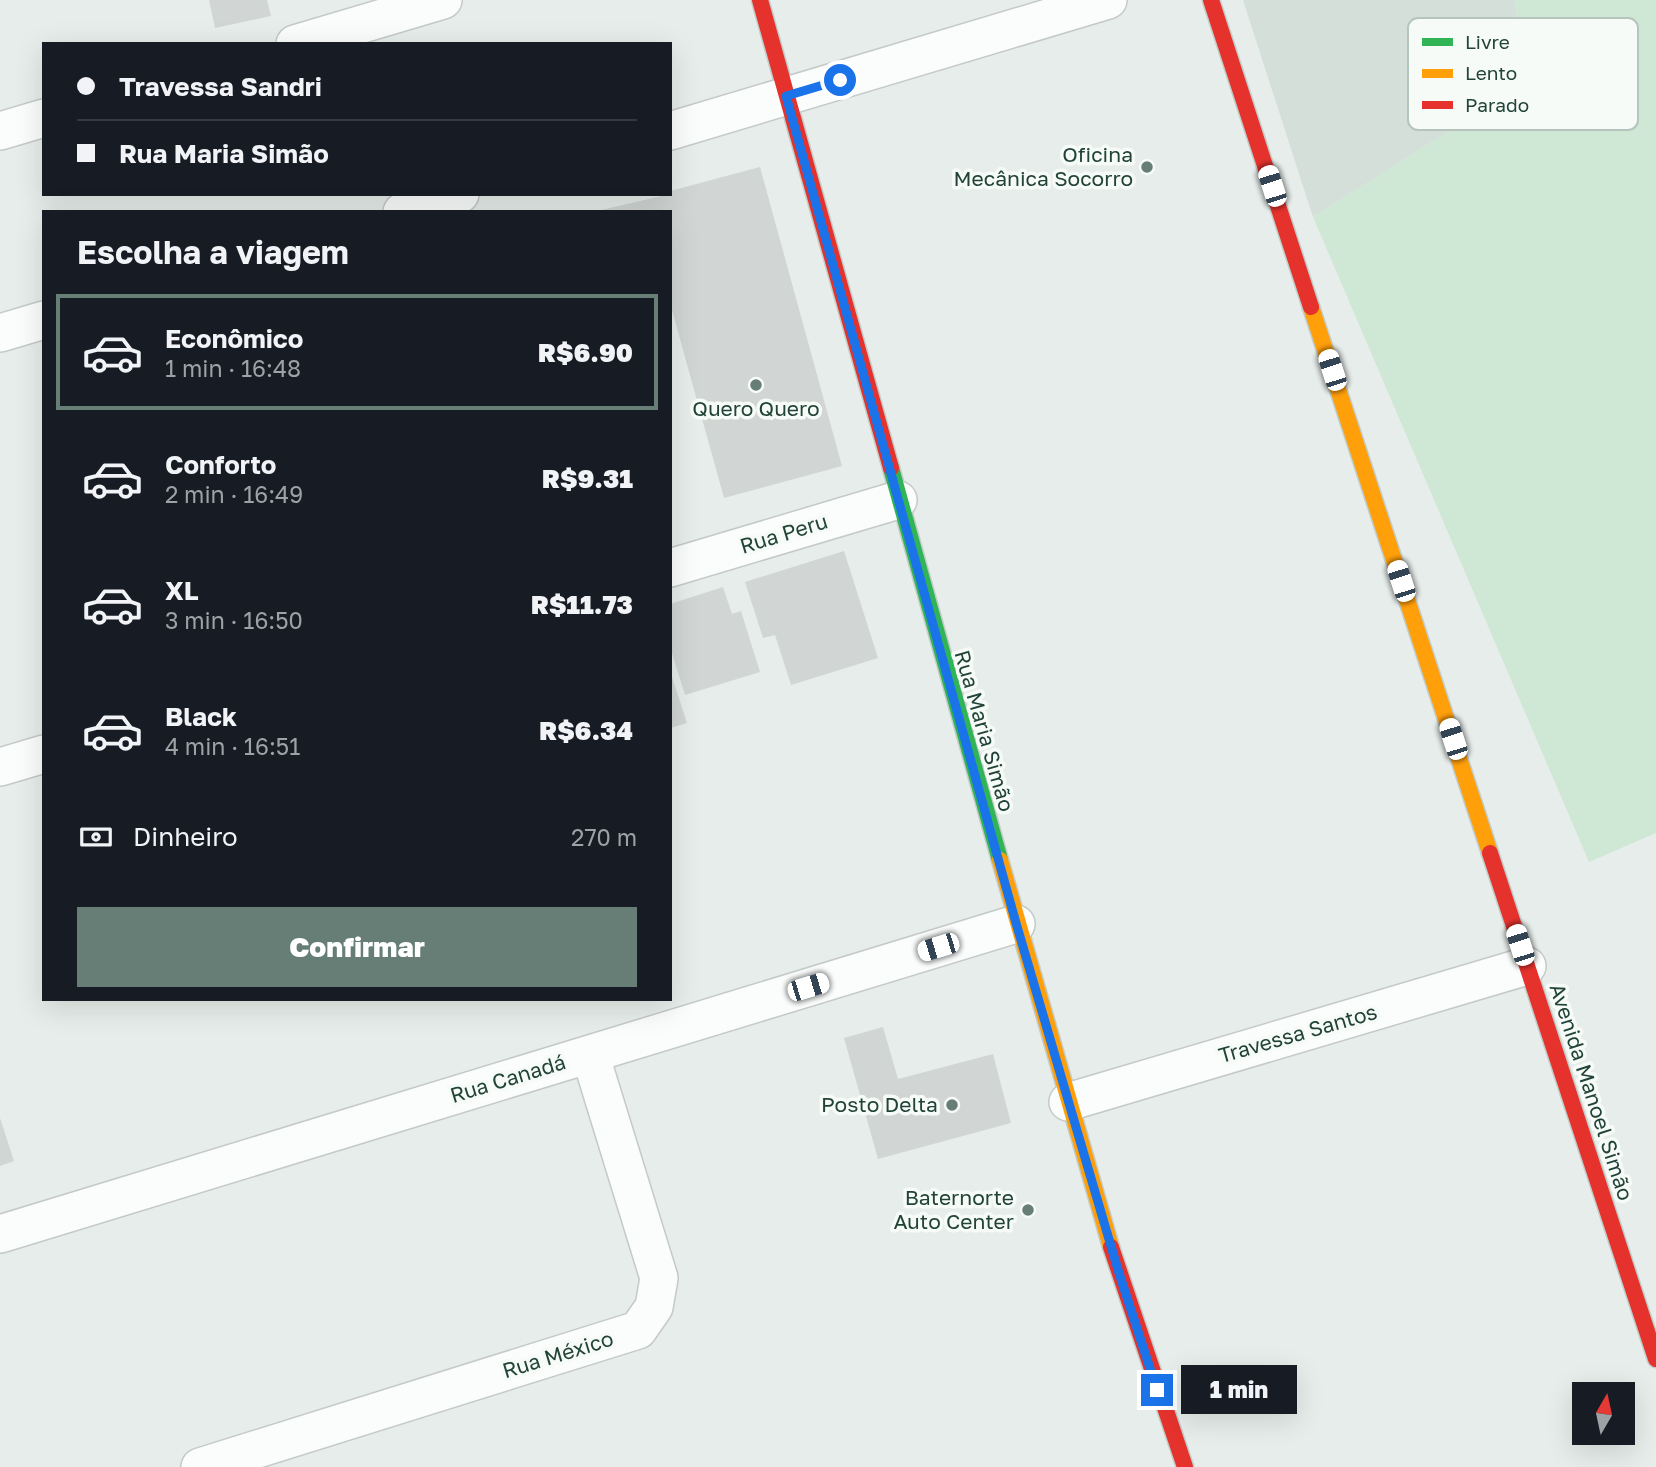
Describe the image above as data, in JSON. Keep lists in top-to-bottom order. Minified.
{"streets":{"main road":["Rua Maria Simão","Avenida Manoel Simão"],"street":["Rua Peru","Travessa Santos","Rua Canadá","Rua México"]},"crossings":[["Rua Peru","Rua Maria Simão"],["Rua Maria Simão","Travessa Santos"],["Rua Maria Simão","Rua Canadá"],["Travessa Santos","Avenida Manoel Simão"],["Rua Canadá","Rua México"]],"places":["Oficina Mecânica Socorro","Quero Quero","Posto Delta","Baternorte Auto Center"],"legend":["Livre","Lento","Parado"],"north":"top","page":{"banner":["Travessa Sandri","Rua Maria Simão"],"heading":"Escolha a viagem","list":[{"name":"Econômico","note":"1 min · 16:48","value":"R$6.90"},{"name":"Conforto","note":"2 min · 16:49","value":"R$9.31"},{"name":"XL","note":"3 min · 16:50","value":"R$11.73"},{"name":"Black","note":"4 min · 16:51","value":"R$6.34"}],"pay":["Dinheiro","270 m"],"buttons":"Confirmar","bubble":"1 min"}}
